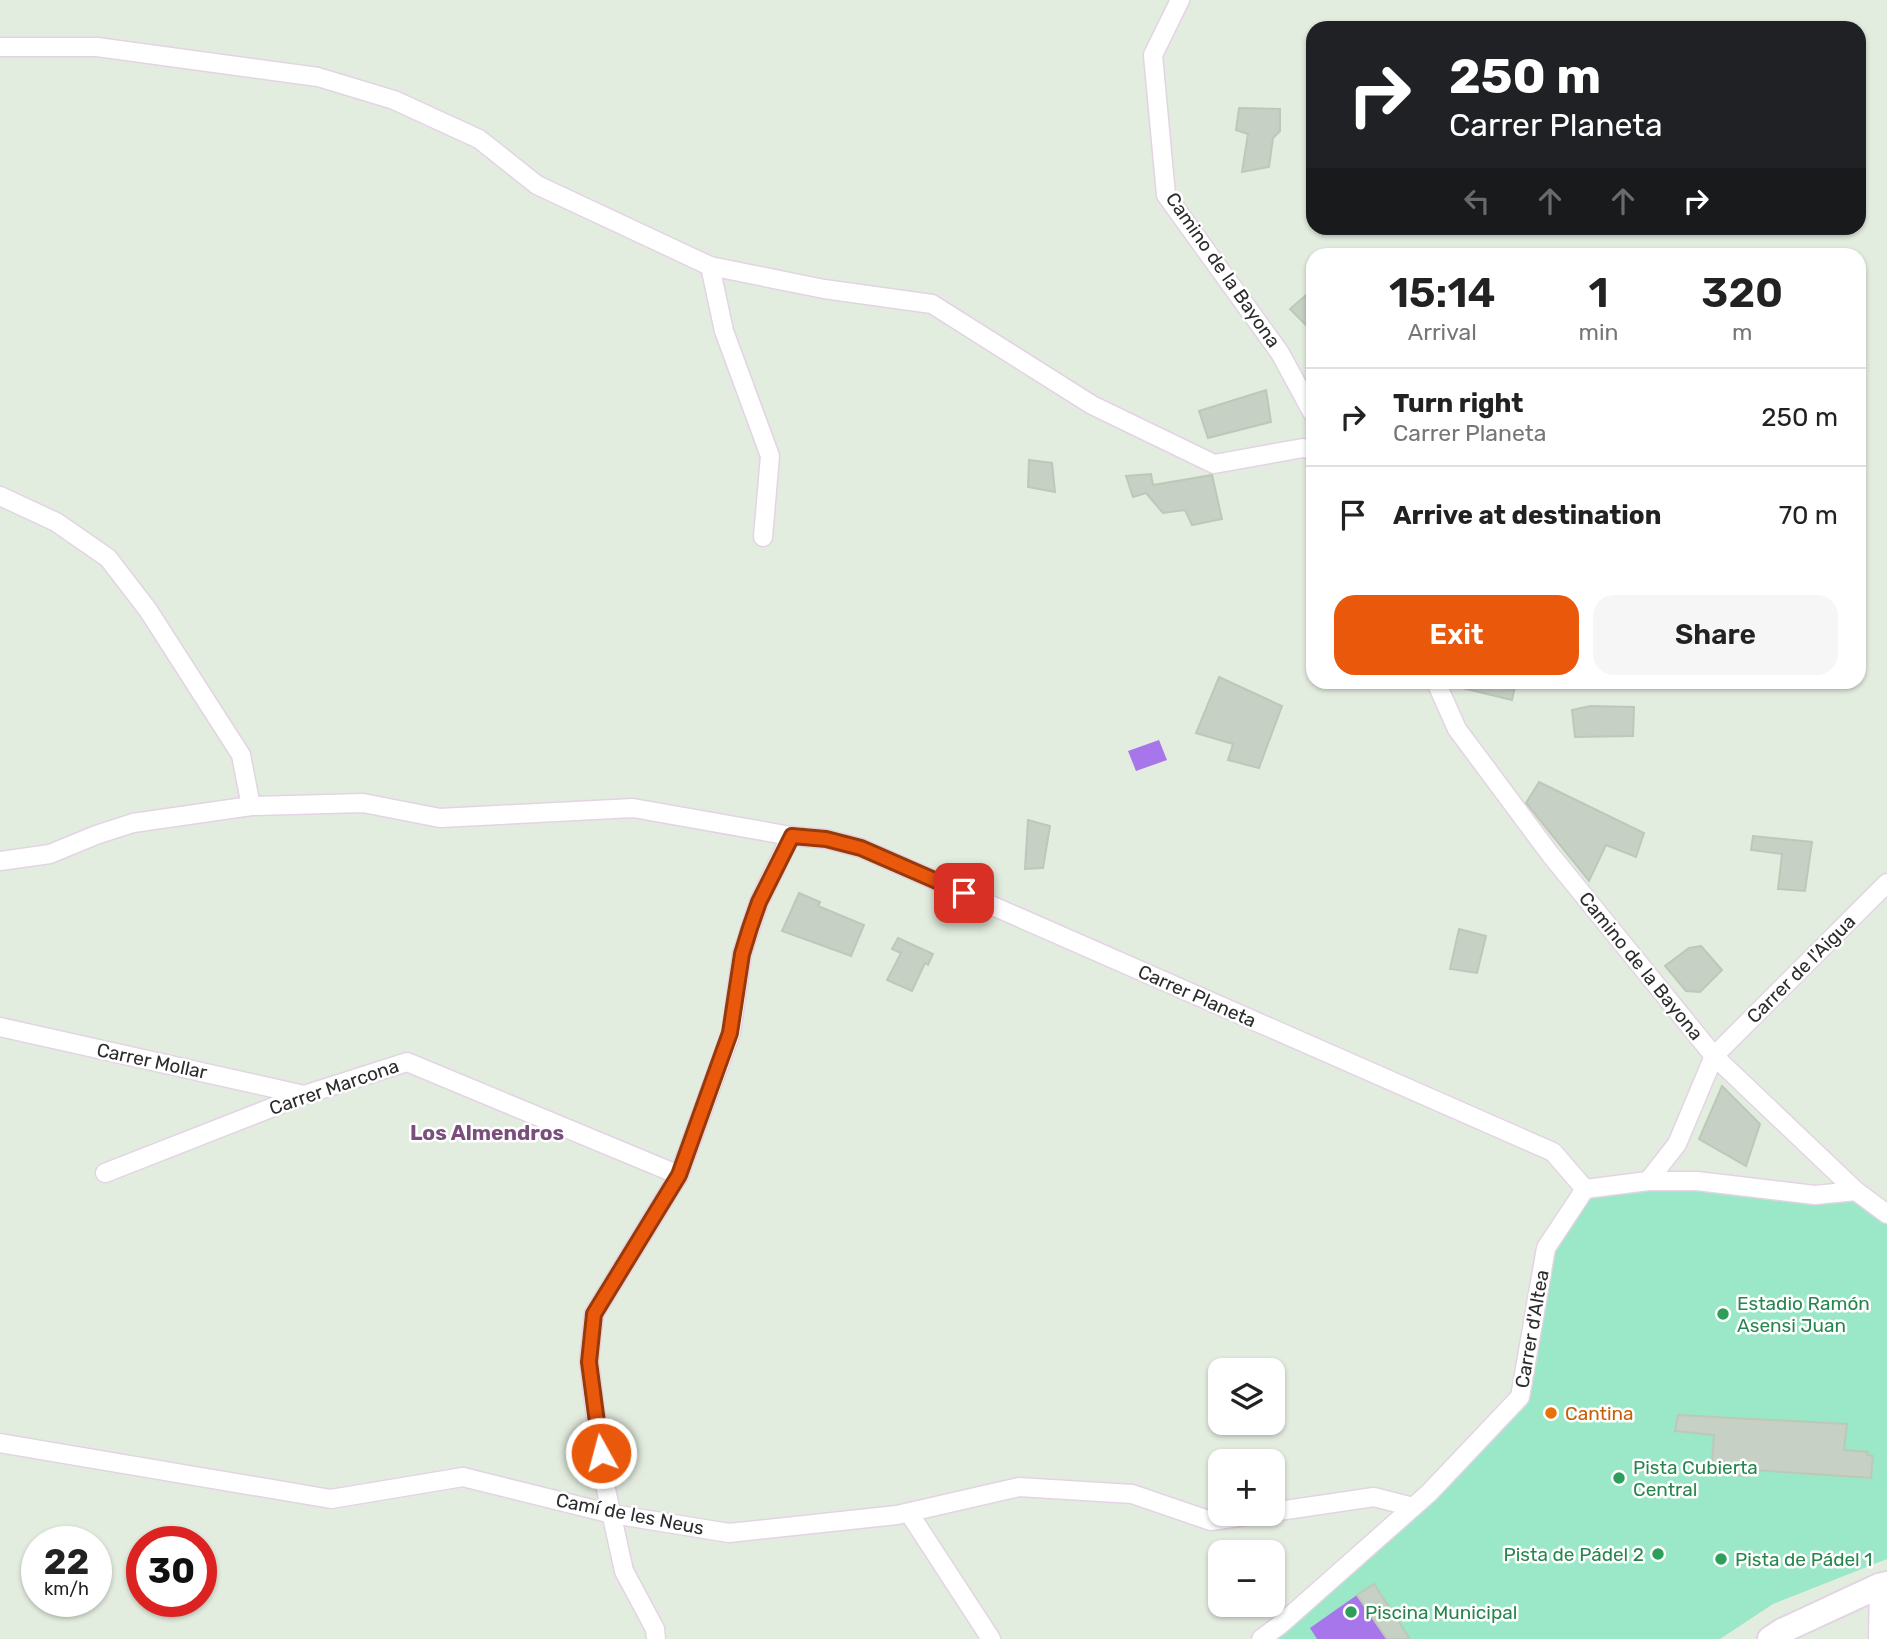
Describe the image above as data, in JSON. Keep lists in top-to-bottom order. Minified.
{"streets":{"street":["Camino de la Bayona","Carrer de l'Aigua","Carrer Planeta","Carrer Mollar","Carrer Marcona","Carrer d'Altea","Camí de les Neus"]},"crossings":[["Camino de la Bayona","Carrer de l'Aigua"],["Carrer Planeta","Carrer d'Altea"],["Carrer Mollar","Carrer Marcona"]],"districts":["Los Almendros"],"places":["Estadio Ramón Asensi Juan","Cantina","Pista Cubierta Central","Pista de Pádel 2","Pista de Pádel 1","Piscina Municipal"],"page":{"turn":["250 m","Carrer Planeta"],"eta":["15:14","Arrival","1","min","320","m"],"list":[{"name":"Turn right","note":"Carrer Planeta","value":"250 m"},{"name":"Arrive at destination","value":"70 m"}],"buttons":["Exit","Share"],"map_buttons":["+","−"],"speed":"22 km/h","limit":"30"}}
